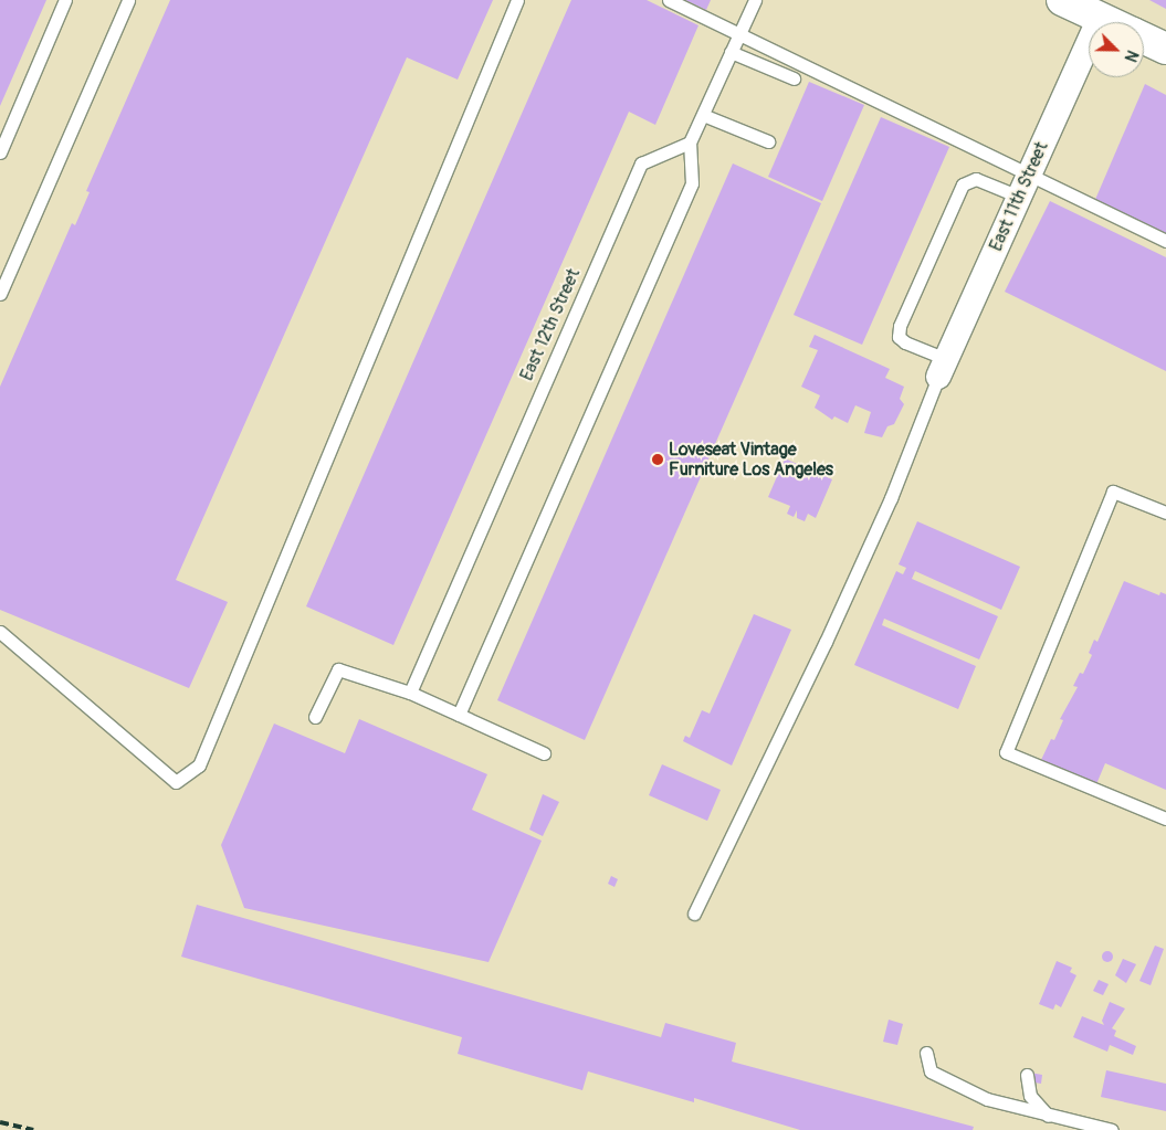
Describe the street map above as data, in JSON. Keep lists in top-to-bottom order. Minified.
{"streets":{"street":["East 11th Street"],"lane":["East 12th Street"]},"places":["Loveseat Vintage Furniture Los Angeles"],"north":"bottom right"}
